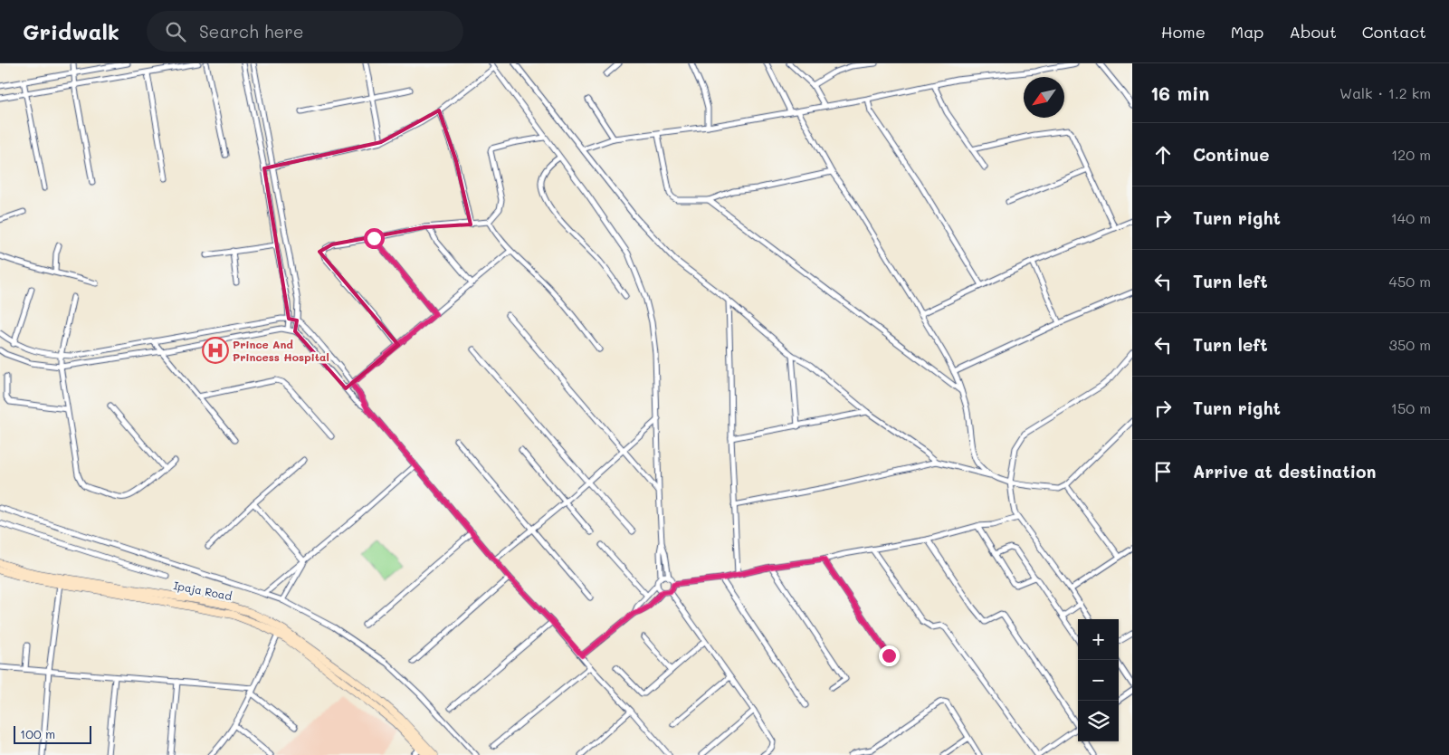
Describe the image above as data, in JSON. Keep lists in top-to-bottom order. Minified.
{"streets":{"main road":["Ipaja Road"]},"places":{"hospital":["Prince And Princess Hospital"]},"scale_bar":"100 m","north":"bottom left","page":{"header":"Gridwalk","search":"Search here","nav":["Home","Map","About","Contact"],"heading":["16 min","Walk · 1.2 km"],"list":[["Continue","120 m"],["Turn right","140 m"],["Turn left","450 m"],["Turn left","350 m"],["Turn right","150 m"],"Arrive at destination"],"map_buttons":["+","−"],"scale":"100 m"}}
